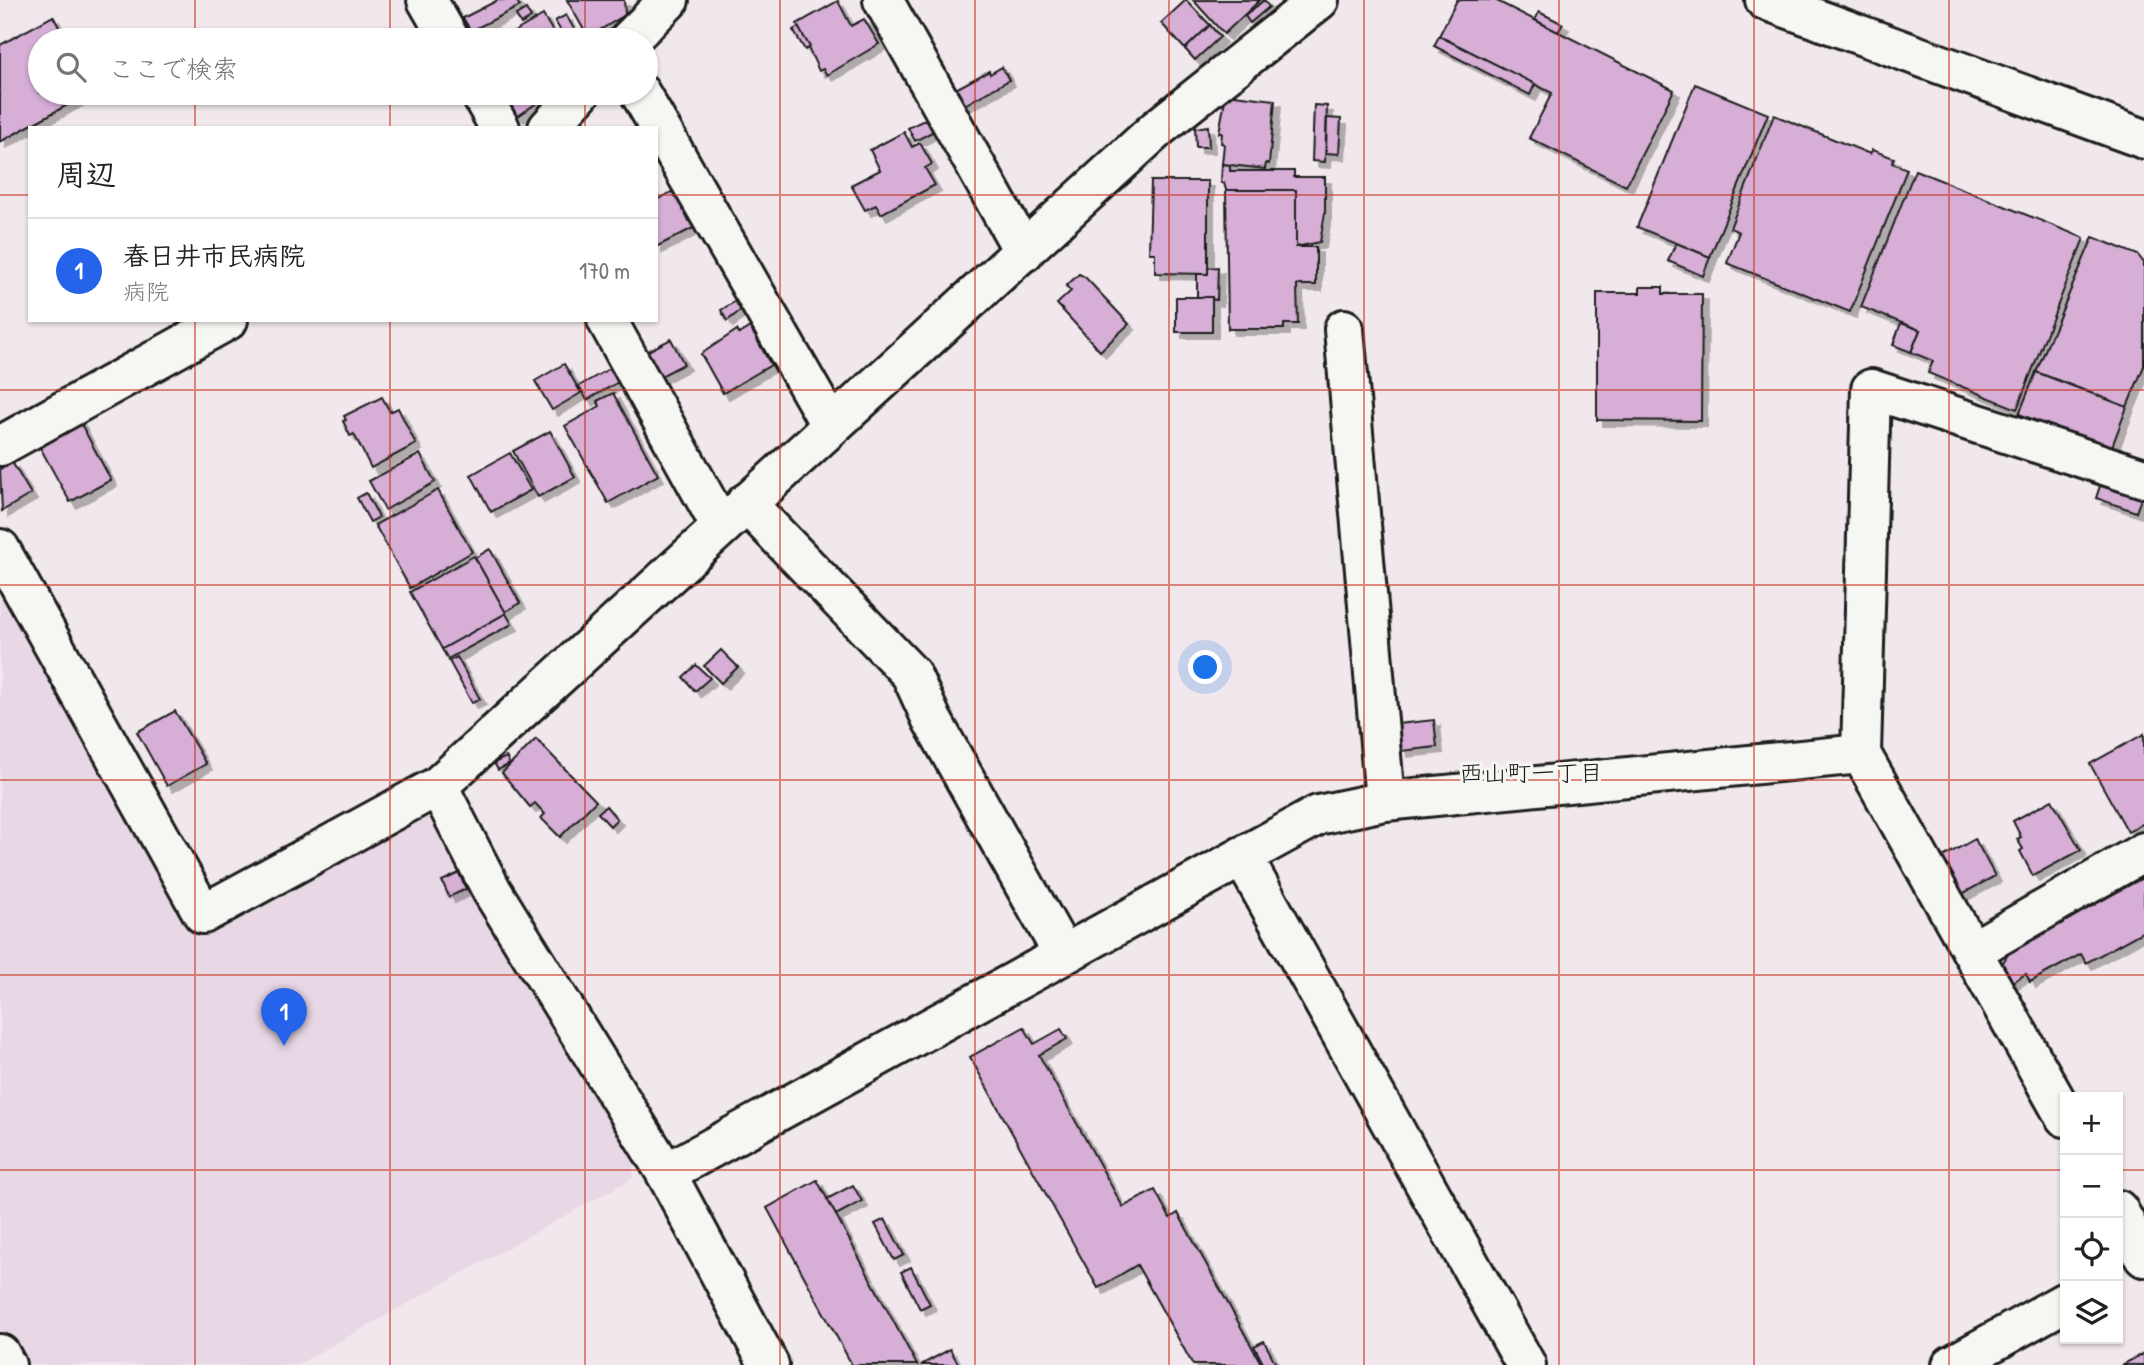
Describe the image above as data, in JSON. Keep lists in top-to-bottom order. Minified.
{"districts":["西山町一丁目"],"page":{"search":"ここで検索","heading":"周辺","list":[{"mark":"1","name":"春日井市民病院","note":"病院","value":"170 m"}],"pins":"1","map_buttons":["+","−"]}}
